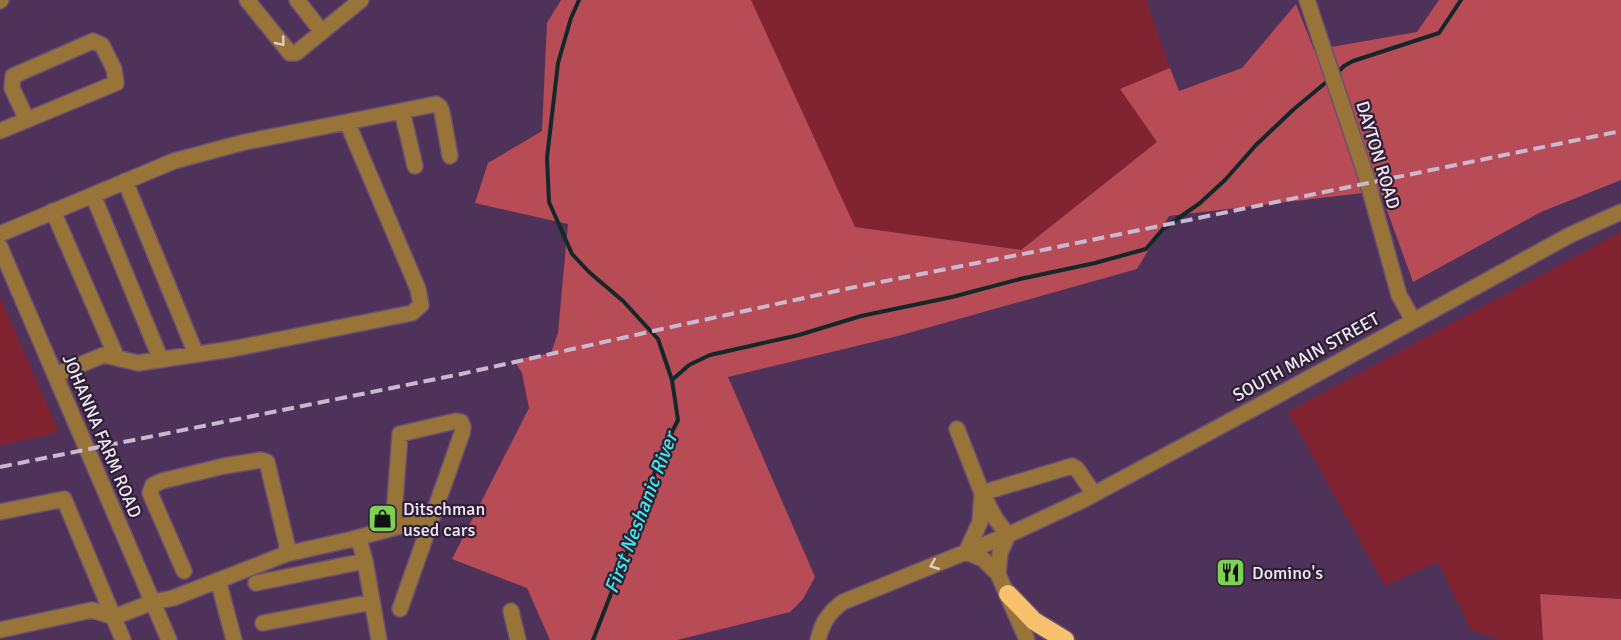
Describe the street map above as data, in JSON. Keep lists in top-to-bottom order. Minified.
{"streets":{"street":["DAYTON ROAD","SOUTH MAIN STREET","JOHANNA FARM ROAD"]},"crossings":[["DAYTON ROAD","SOUTH MAIN STREET"]],"water":["First Neshanic River"],"places":{"shop":["Ditschman used cars"],"restaurant":["Domino's"]}}
